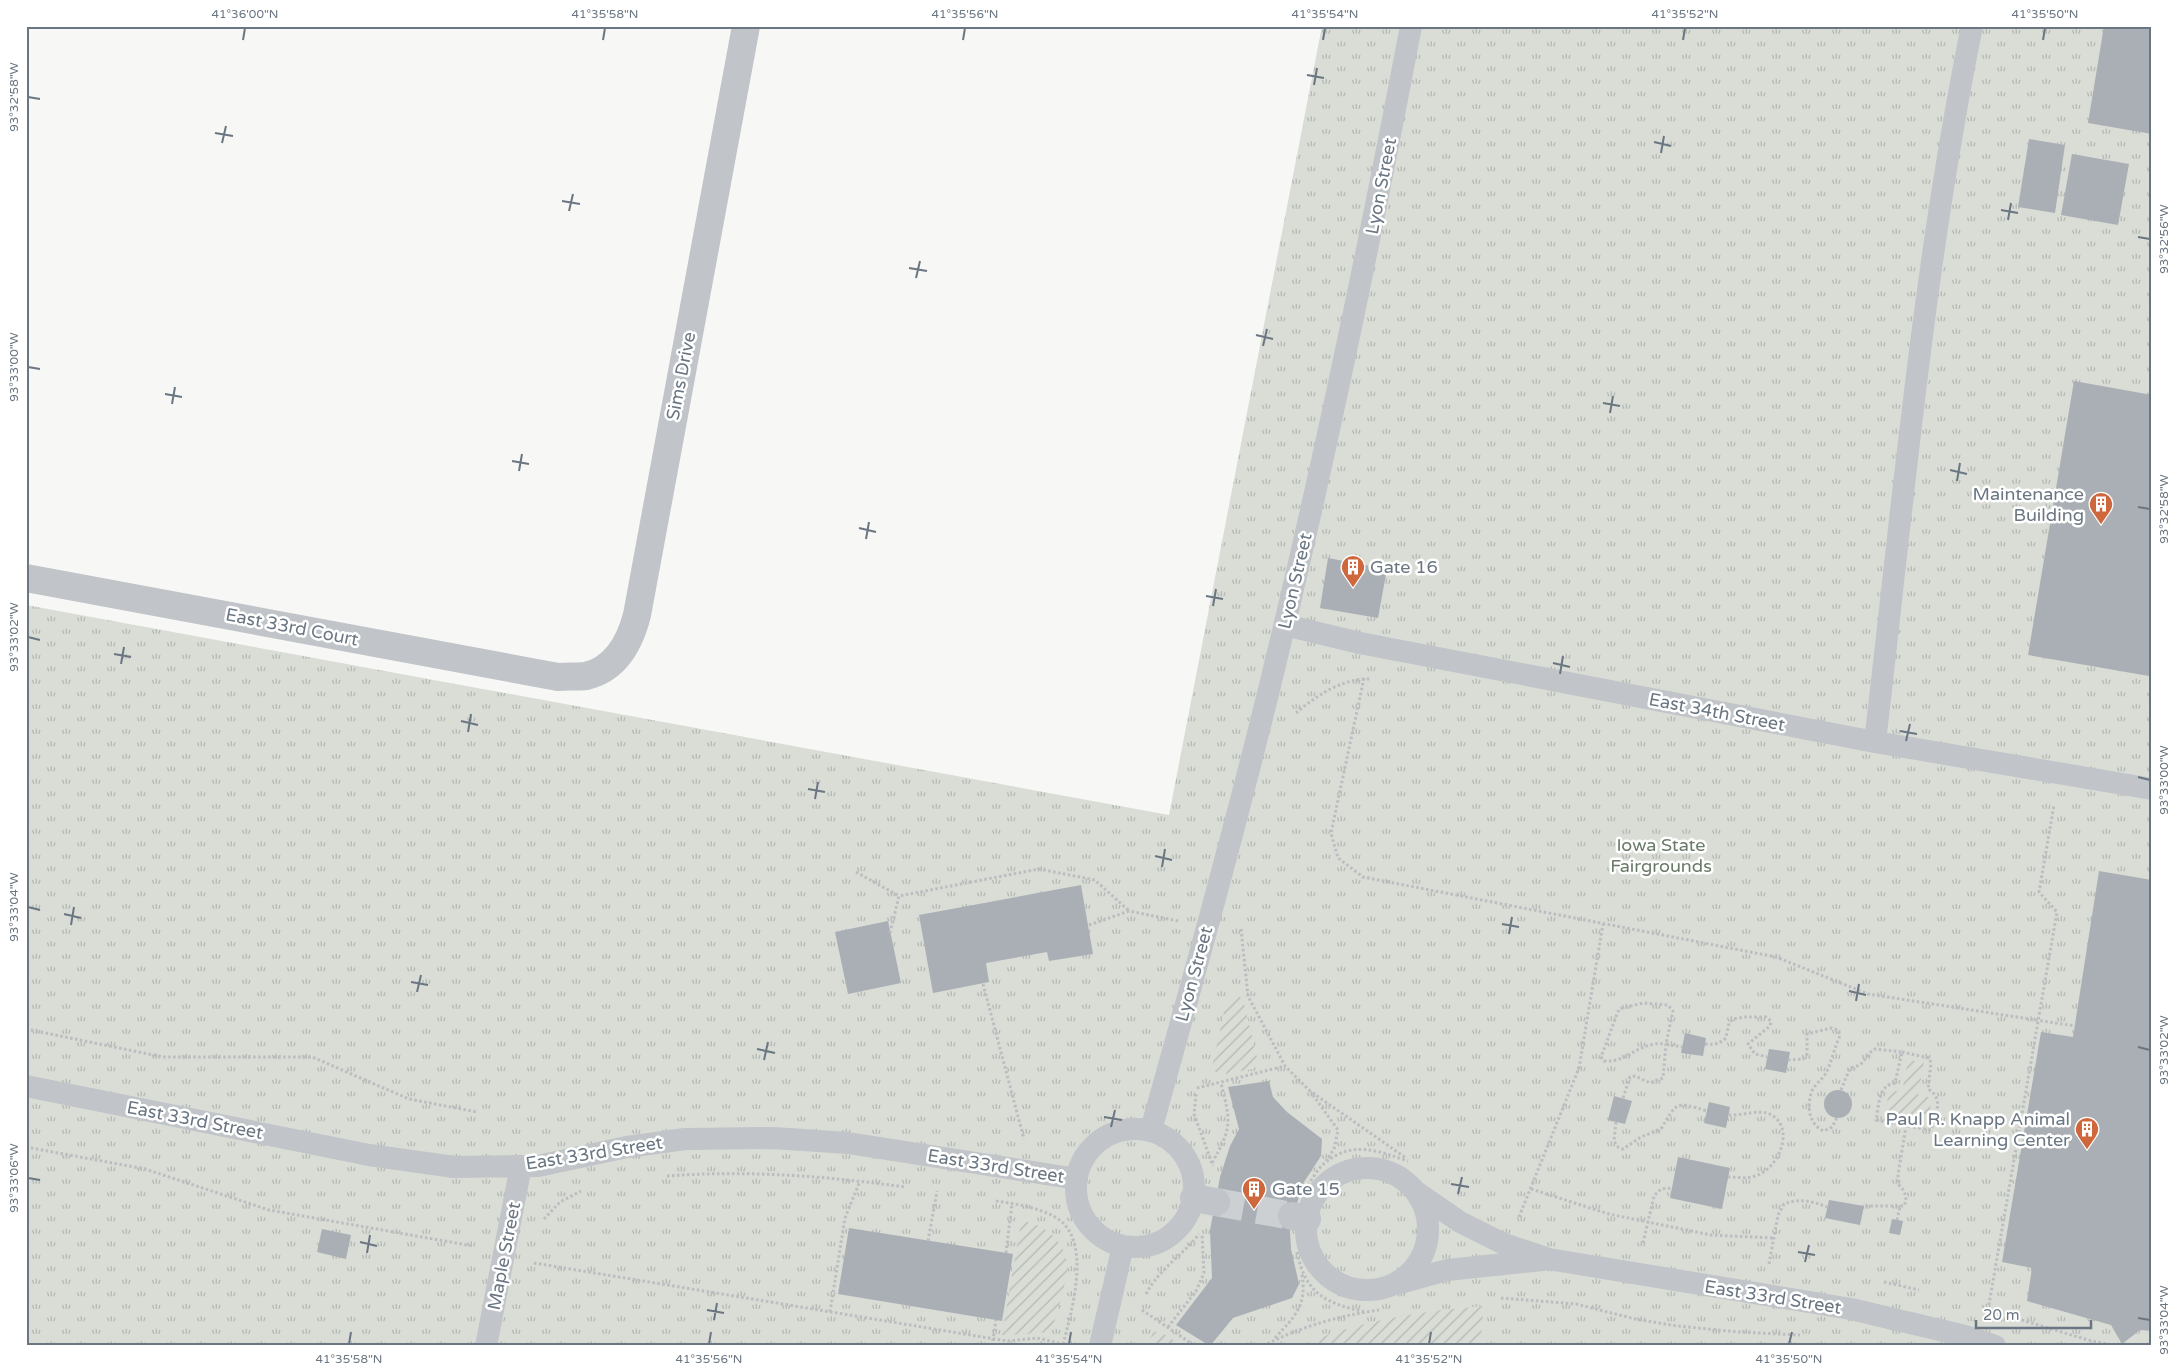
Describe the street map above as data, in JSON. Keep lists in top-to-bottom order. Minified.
{"streets":{"street":["Sims Drive","East 33rd Court"],"lane":["Lyon Street","East 34th Street","East 33rd Street","Maple Street"]},"crossings":[["Lyon Street","East 34th Street"],["Lyon Street","East 33rd Street"],["Sims Drive","East 33rd Court"],["East 33rd Street","Maple Street"]],"parks":["Iowa State Fairgrounds"],"places":{"building":["Maintenance Building","Gate 16","Paul R. Knapp Animal Learning Center","Gate 15"]},"scale_bar":"20 m","coordinates":["41°36'00\"N","41°35'58\"N","41°35'56\"N","41°35'54\"N","41°35'52\"N","41°35'50\"N","93°32'58\"W","93°32'56\"W","93°33'00\"W","93°33'02\"W","93°33'04\"W","93°33'06\"W"]}
